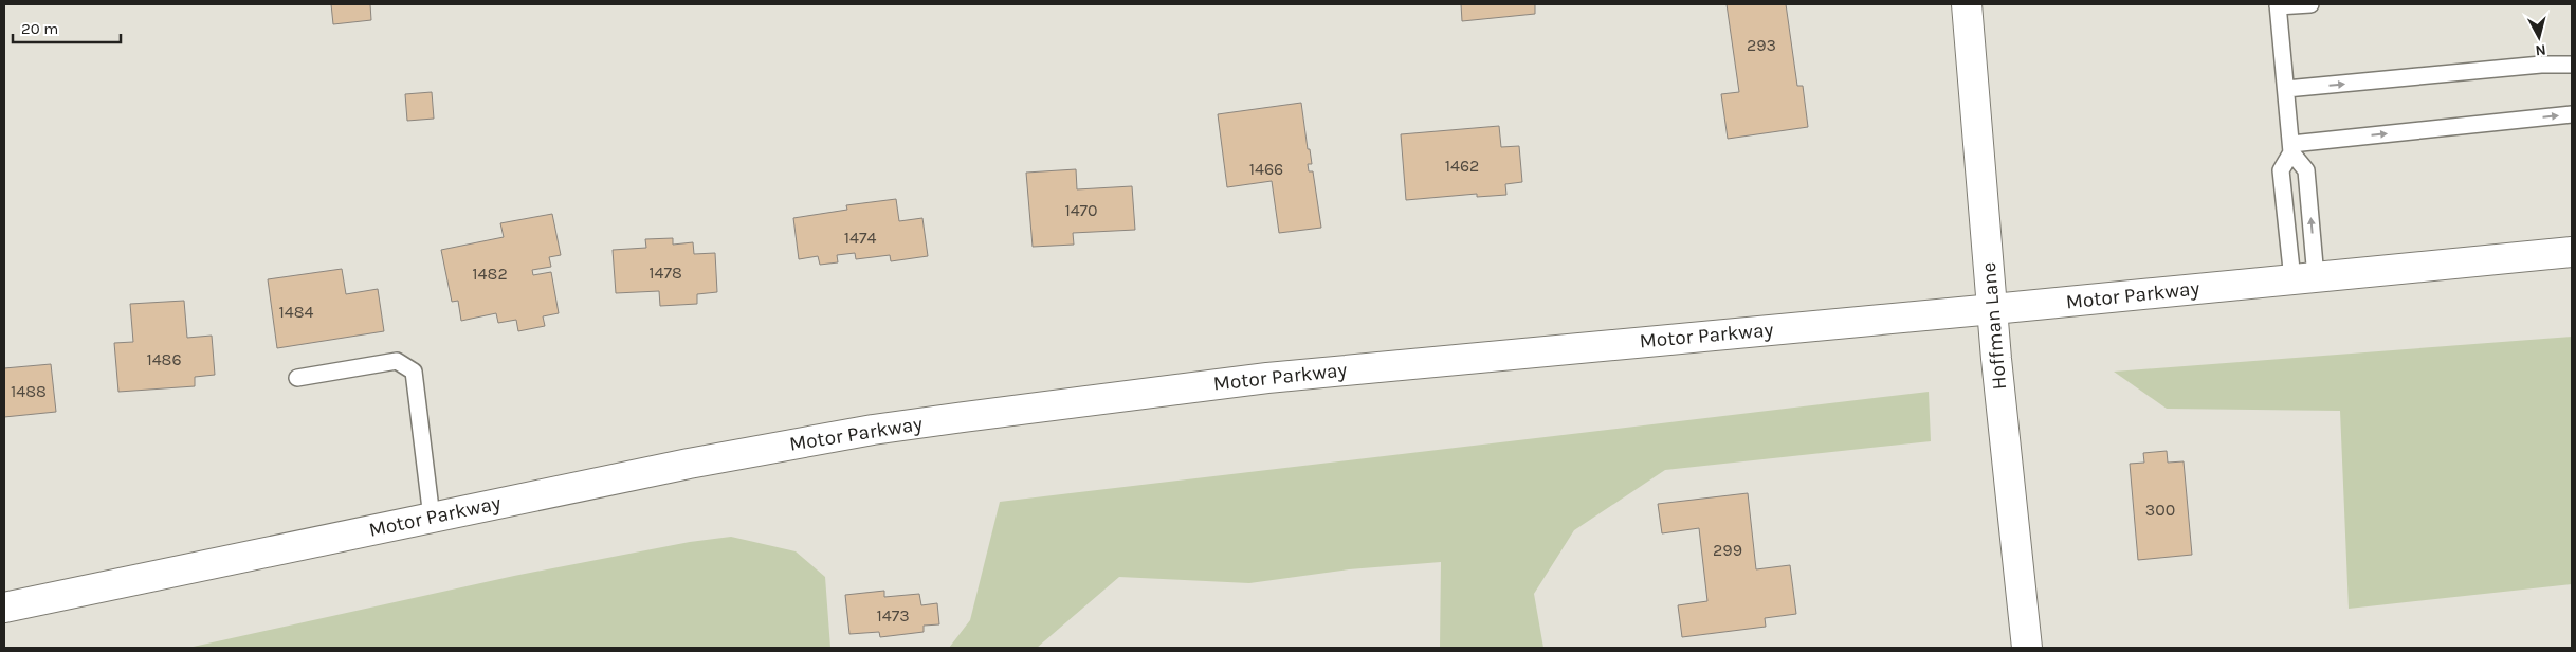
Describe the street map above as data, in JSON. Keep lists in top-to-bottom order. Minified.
{"streets":{"main road":["Motor Parkway","Hoffman Lane"]},"crossings":[["Motor Parkway","Hoffman Lane"]],"house_numbers":["293","1462","1466","1470","1474","1478","1482","1484","1486","1488","300","299","1473"],"scale_bar":"20 m","north":"bottom"}
